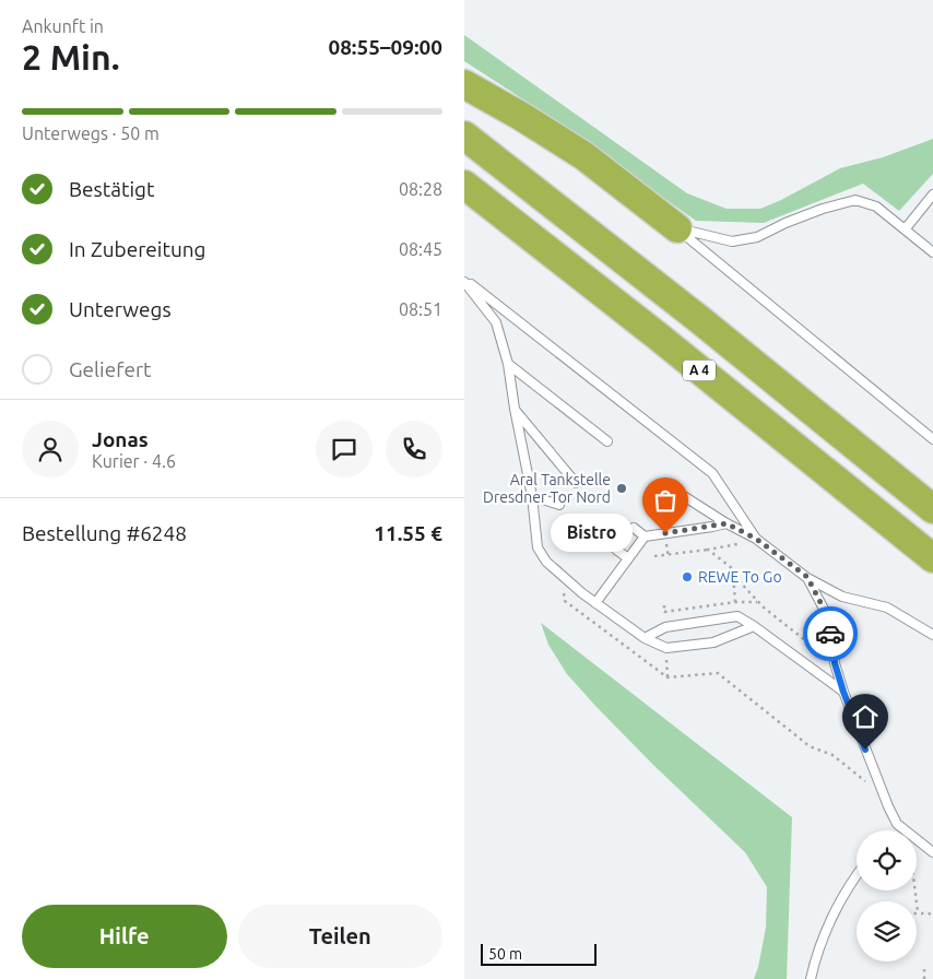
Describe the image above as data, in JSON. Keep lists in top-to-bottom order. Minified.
{"streets":{"highway":["A 4"]},"places":["Aral Tankstelle Dresdner Tor Nord","Bistro","REWE To Go"],"scale_bar":"50 m","page":{"heading":["2 Min.","Ankunft in","08:55–09:00"],"panel":["Jonas","Kurier · 4.6","Bestellung #6248","11.55 €"],"bar":"Unterwegs · 50 m","list":[["Bestätigt","08:28"],["In Zubereitung","08:45"],["Unterwegs","08:51"],"Geliefert"],"bubble":"Bistro","buttons":["Hilfe","Teilen"],"scale":"50 m"}}
